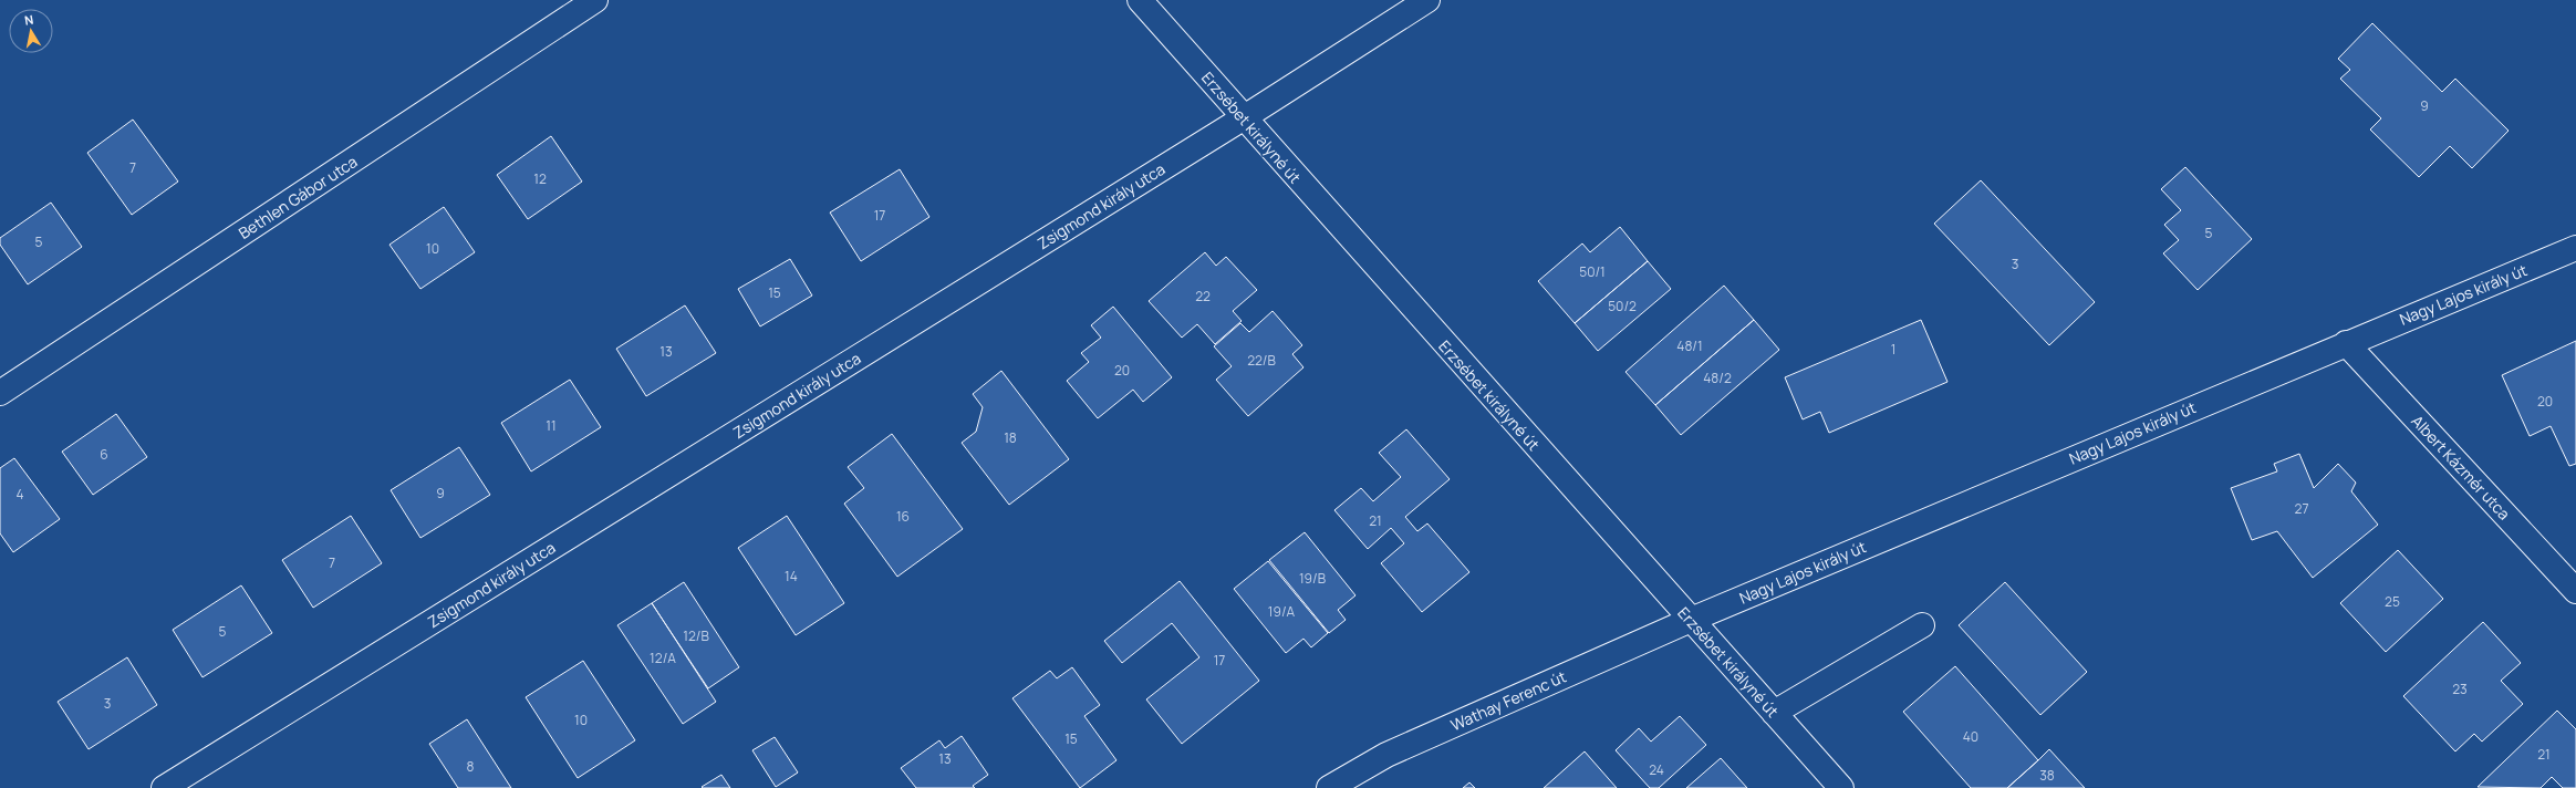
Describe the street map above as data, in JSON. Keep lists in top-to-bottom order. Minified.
{"streets":{"street":["Erzsébet királyné út","Bethlen Gábor utca","Zsigmond király utca","Nagy Lajos király út","Albert Kázmér utca","Wathay Ferenc út"]},"crossings":[["Erzsébet királyné út","Zsigmond király utca"],["Erzsébet királyné út","Nagy Lajos király út"],["Erzsébet királyné út","Wathay Ferenc út"],["Nagy Lajos király út","Albert Kázmér utca"],["Nagy Lajos király út","Wathay Ferenc út"]],"house_numbers":["9","7","12","17","5","5","10","3","50/1","15","22","50/2","48/1","1","13","22/B","20","48/2","20","11","18","6","9","4","27","16","21","7","14","19/B","25","19/A","5","12/B","12/A","17","23","3","10","40","15","21","13","8","24","38"],"north":"top"}
